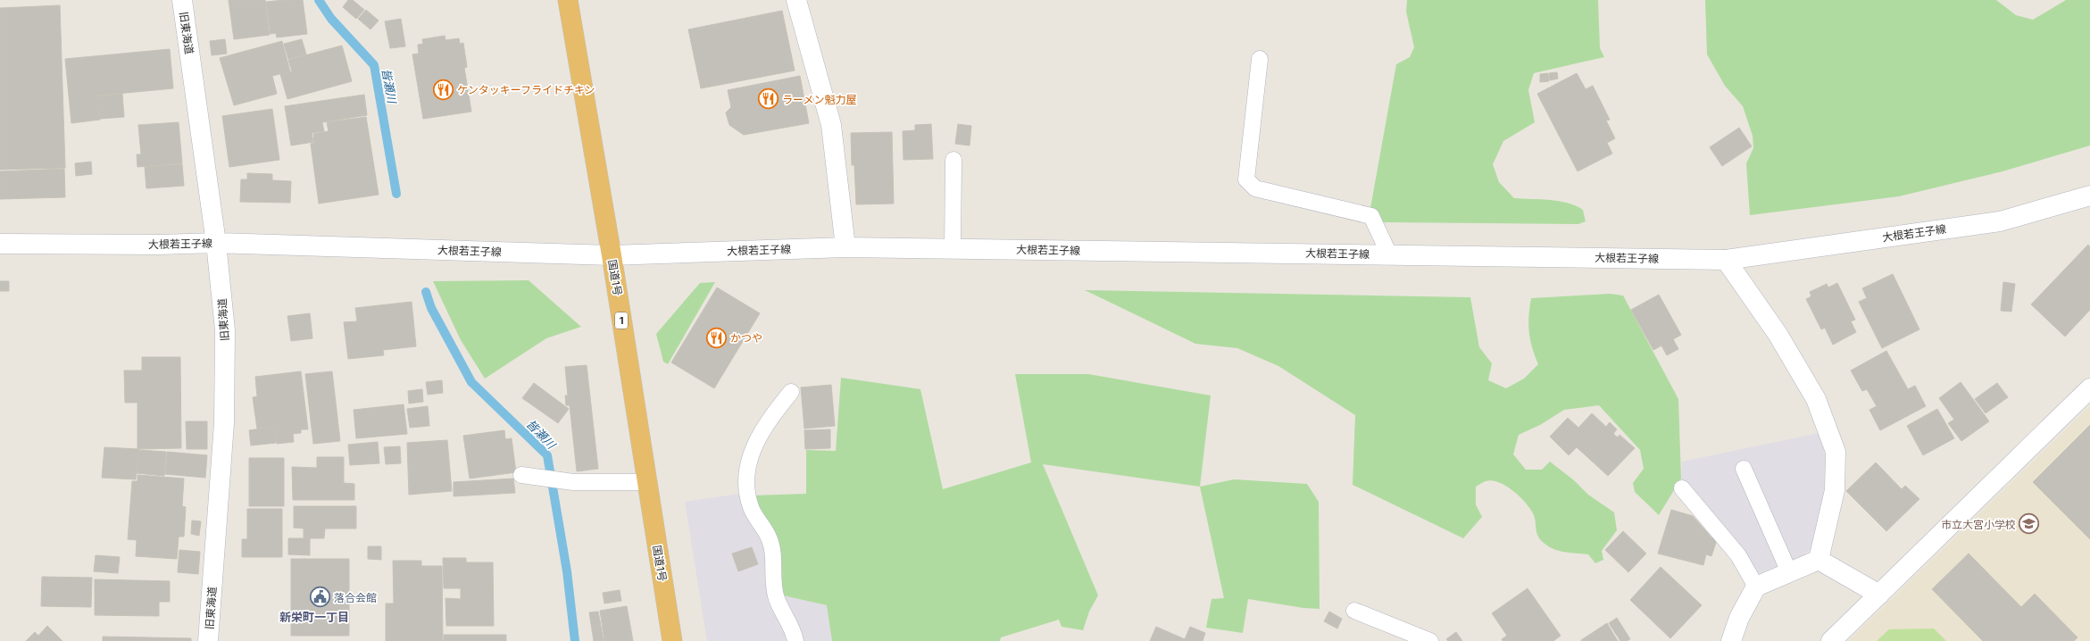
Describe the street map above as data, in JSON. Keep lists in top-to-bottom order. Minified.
{"streets":{"highway":["国道1号","1"],"street":["旧東海道","大根若王子線"]},"crossings":[["旧東海道","大根若王子線"],["大根若王子線","国道1号"]],"districts":["新栄町一丁目"],"water":["皆瀬川"],"places":{"restaurant":["ケンタッキーフライドチキン","ラーメン魁力屋","かつや"],"school or university":["市立大宮小学校"],"public building":["落合会館"]}}
